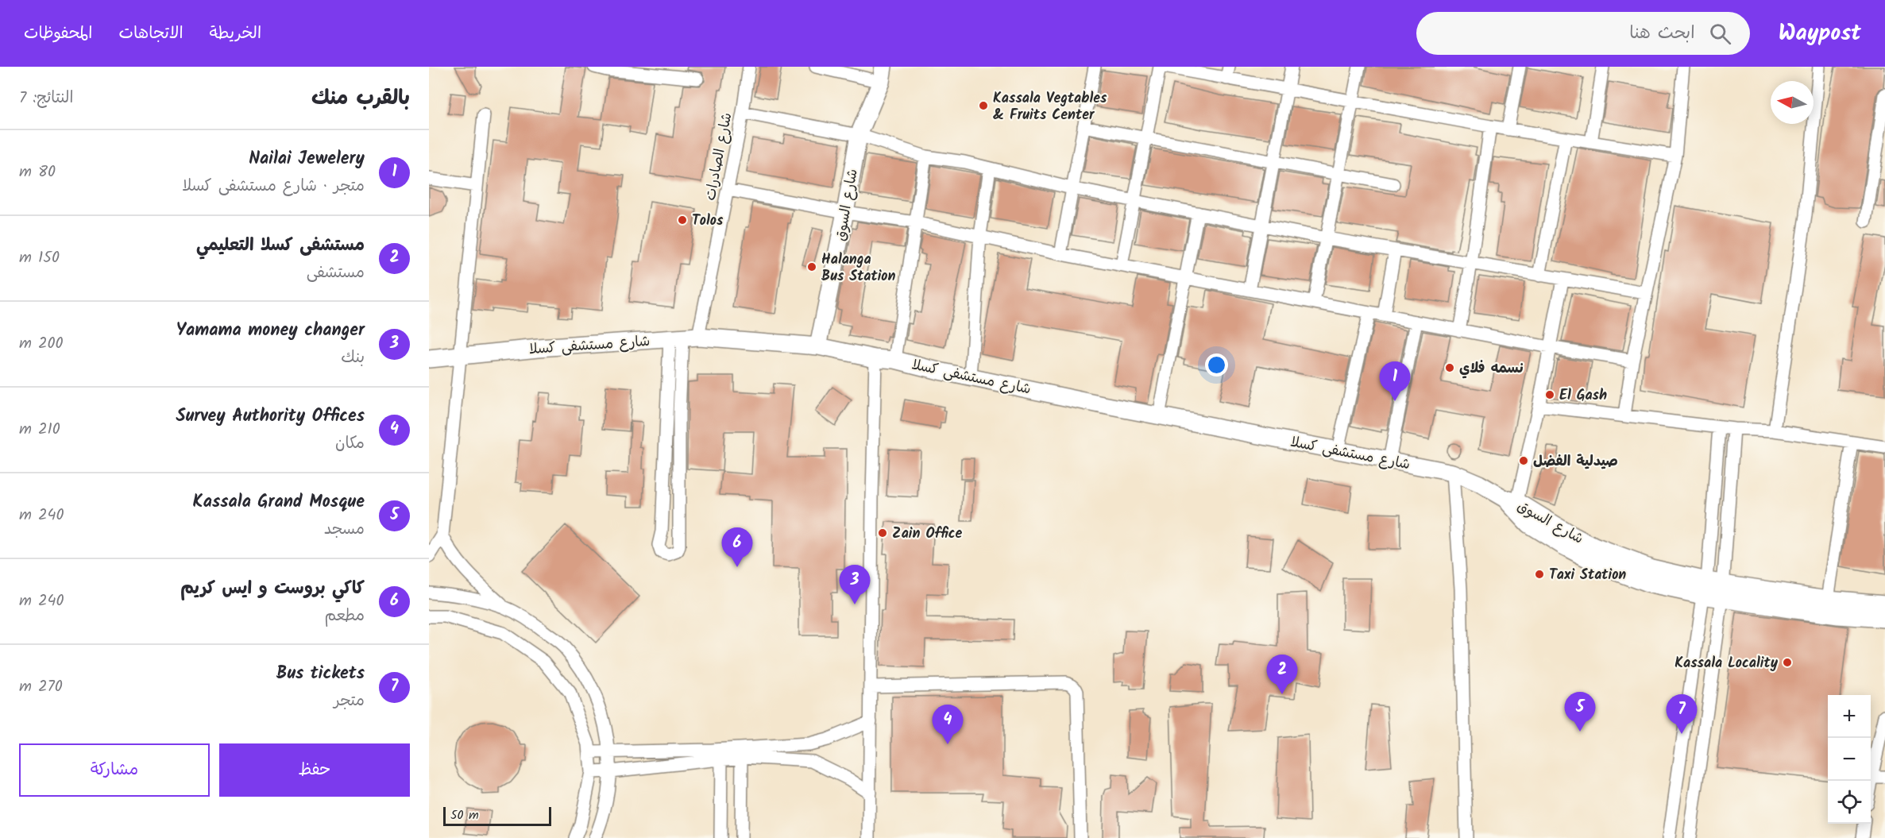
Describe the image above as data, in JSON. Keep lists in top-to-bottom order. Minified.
{"streets":{"main road":["شارع السوق","شارع مستشفى كسلا"],"street":["شارع الصادرات"]},"crossings":[["شارع الصادرات","شارع مستشفى كسلا"],["شارع السوق","شارع مستشفى كسلا"]],"places":["Kassala Vegtables & Fruits Center","Tolos","Halanga Bus Station","نسمه فلاي","El Gash","صيدلية الفضل","Zain Office","Taxi Station","Kassala Locality"],"scale_bar":"50 m","north":"left","page":{"header":"Waypost","search":"ابحث هنا","nav":["الخريطة","الاتجاهات","المحفوظات"],"heading":["بالقرب منك","النتائج: 7"],"list":[{"mark":"1","name":"Nailai Jewelery","note":"متجر · شارع مستشفى كسلا","value":"80 m"},{"mark":"2","name":"مستشفى كسلا التعليمي","note":"مستشفى","value":"150 m"},{"mark":"3","name":"Yamama money changer","note":"بنك","value":"200 m"},{"mark":"4","name":"Survey Authority Offices","note":"مكان","value":"210 m"},{"mark":"5","name":"Kassala Grand Mosque","note":"مسجد","value":"240 m"},{"mark":"6","name":"كاكي بروست و ايس كريم","note":"مطعم","value":"240 m"},{"mark":"7","name":"Bus tickets","note":"متجر","value":"270 m"}],"pins":["1","6","3","2","5","7","4"],"map_buttons":["+","−"],"buttons":["حفظ","مشاركة"],"scale":"50 m"}}
